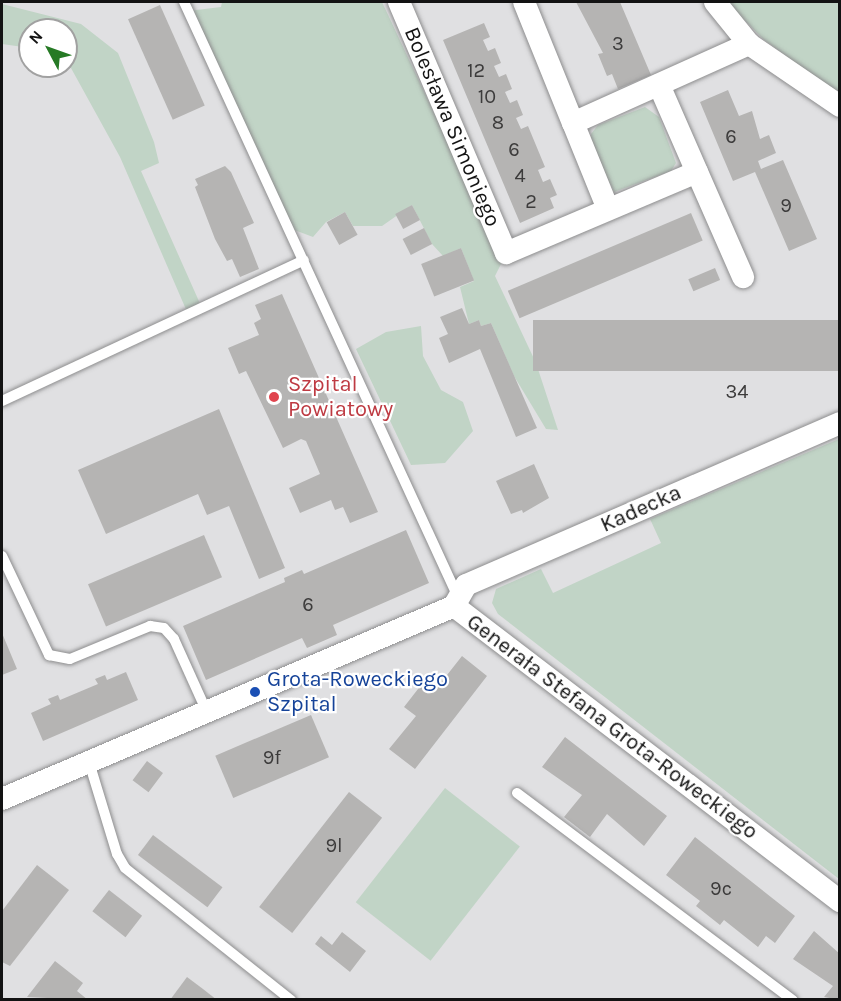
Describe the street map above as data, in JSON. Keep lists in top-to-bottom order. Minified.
{"streets":{"street":["Bolesława Simoniego","Kadecka","Generała Stefana Grota-Roweckiego"]},"crossings":[["Kadecka","Generała Stefana Grota-Roweckiego"]],"places":["Szpital Powiatowy","Grota-Roweckiego Szpital"],"house_numbers":["3","12","10","8","6","6","4","2","9","34","6","9f","9l","9c"],"north":"top left"}
